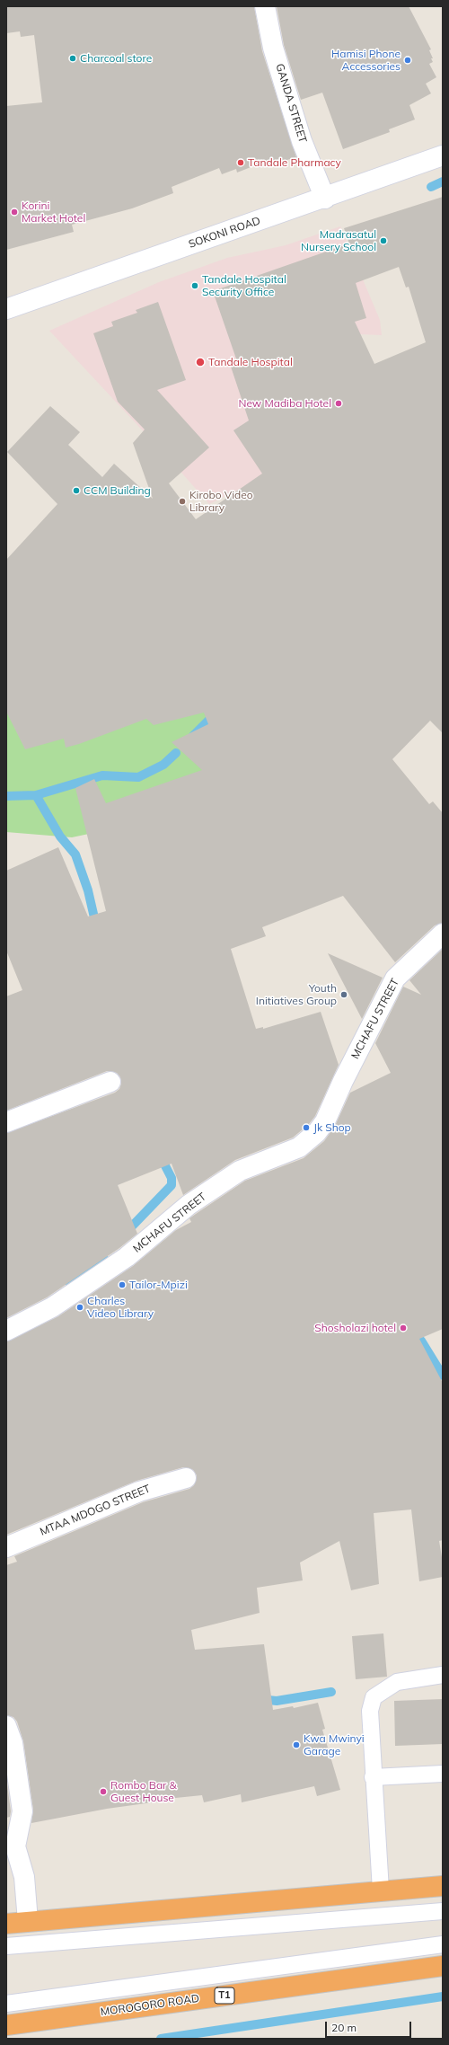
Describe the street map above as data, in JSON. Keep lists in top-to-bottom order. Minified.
{"streets":{"highway":["T1","MOROGORO ROAD"],"street":["GANDA STREET","SOKONI ROAD","MCHAFU STREET","MTAA MDOGO STREET"]},"crossings":[["GANDA STREET","SOKONI ROAD"]],"places":["Charcoal store","Hamisi Phone Accessories","Tandale Pharmacy","Korini Market Hotel","Madrasatul Nursery School","Tandale Hospital Security Office","Tandale Hospital","New Madiba Hotel","CCM Building","Kirobo Video Library","Youth Initiatives Group","Jk Shop","Tailor-Mpizi","Charles Video Library","Shosholazi hotel","Kwa Mwinyi Garage","Rombo Bar & Guest House"],"scale_bar":"20 m"}
